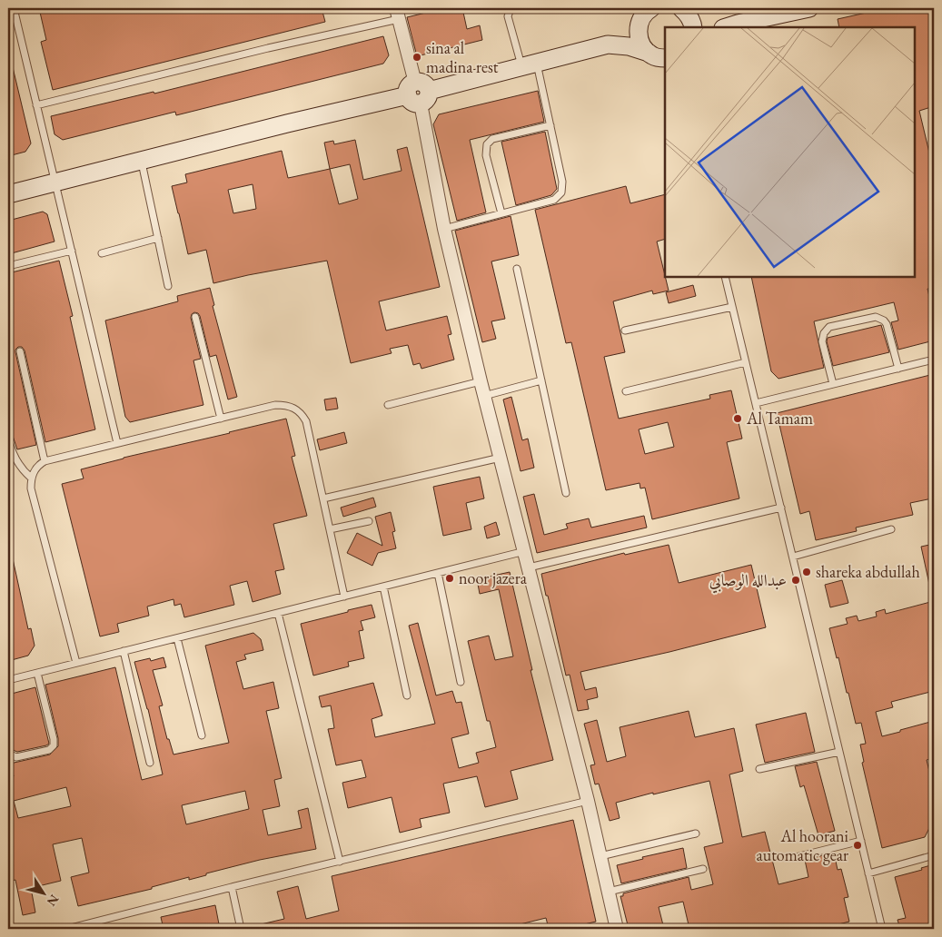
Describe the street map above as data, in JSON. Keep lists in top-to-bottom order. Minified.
{"places":["sina al madina rest","Al Tamam","shareka abdullah","noor jazera","عبدالله الوصابي","Al hoorani automatic gear"],"north":"bottom right"}
